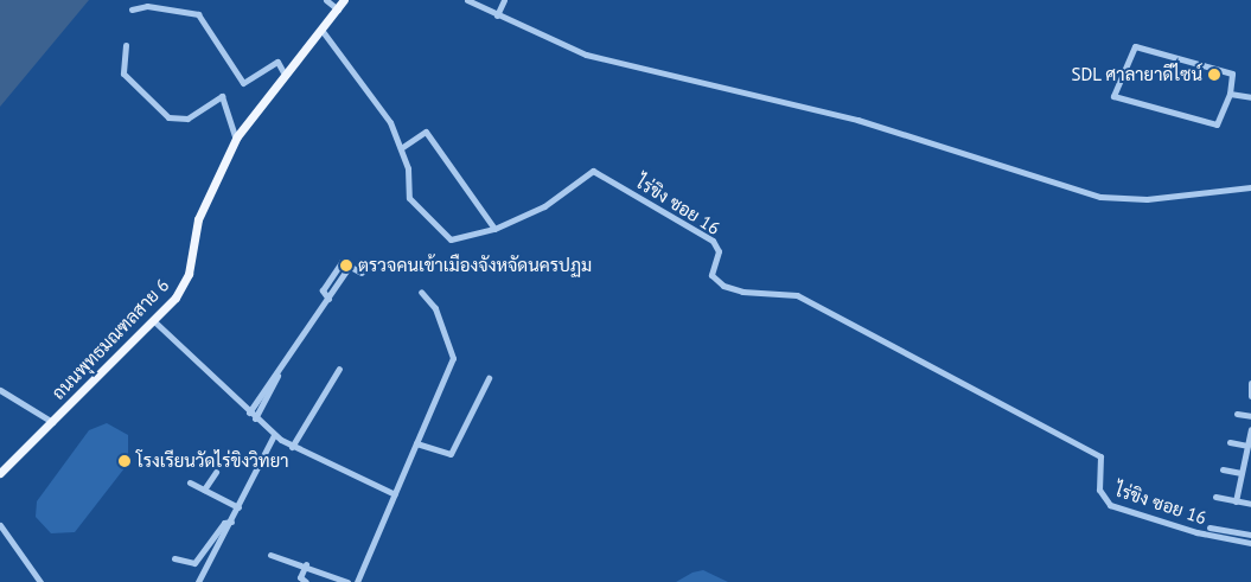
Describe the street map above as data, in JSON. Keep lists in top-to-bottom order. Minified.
{"streets":{"main road":["ถนนพุทธมณฑลสาย 6"],"street":["ไร่ขิง ซอย 16"]},"crossings":[["ไร่ขิง ซอย 16","ถนนพุทธมณฑลสาย 6"]],"places":["SDL ศาลายาดีไซน์","ตรวจคนเข้าเมืองจังหจัดนครปฏม","โรงเรียนวัดไร่ขิงวิทยา"]}
